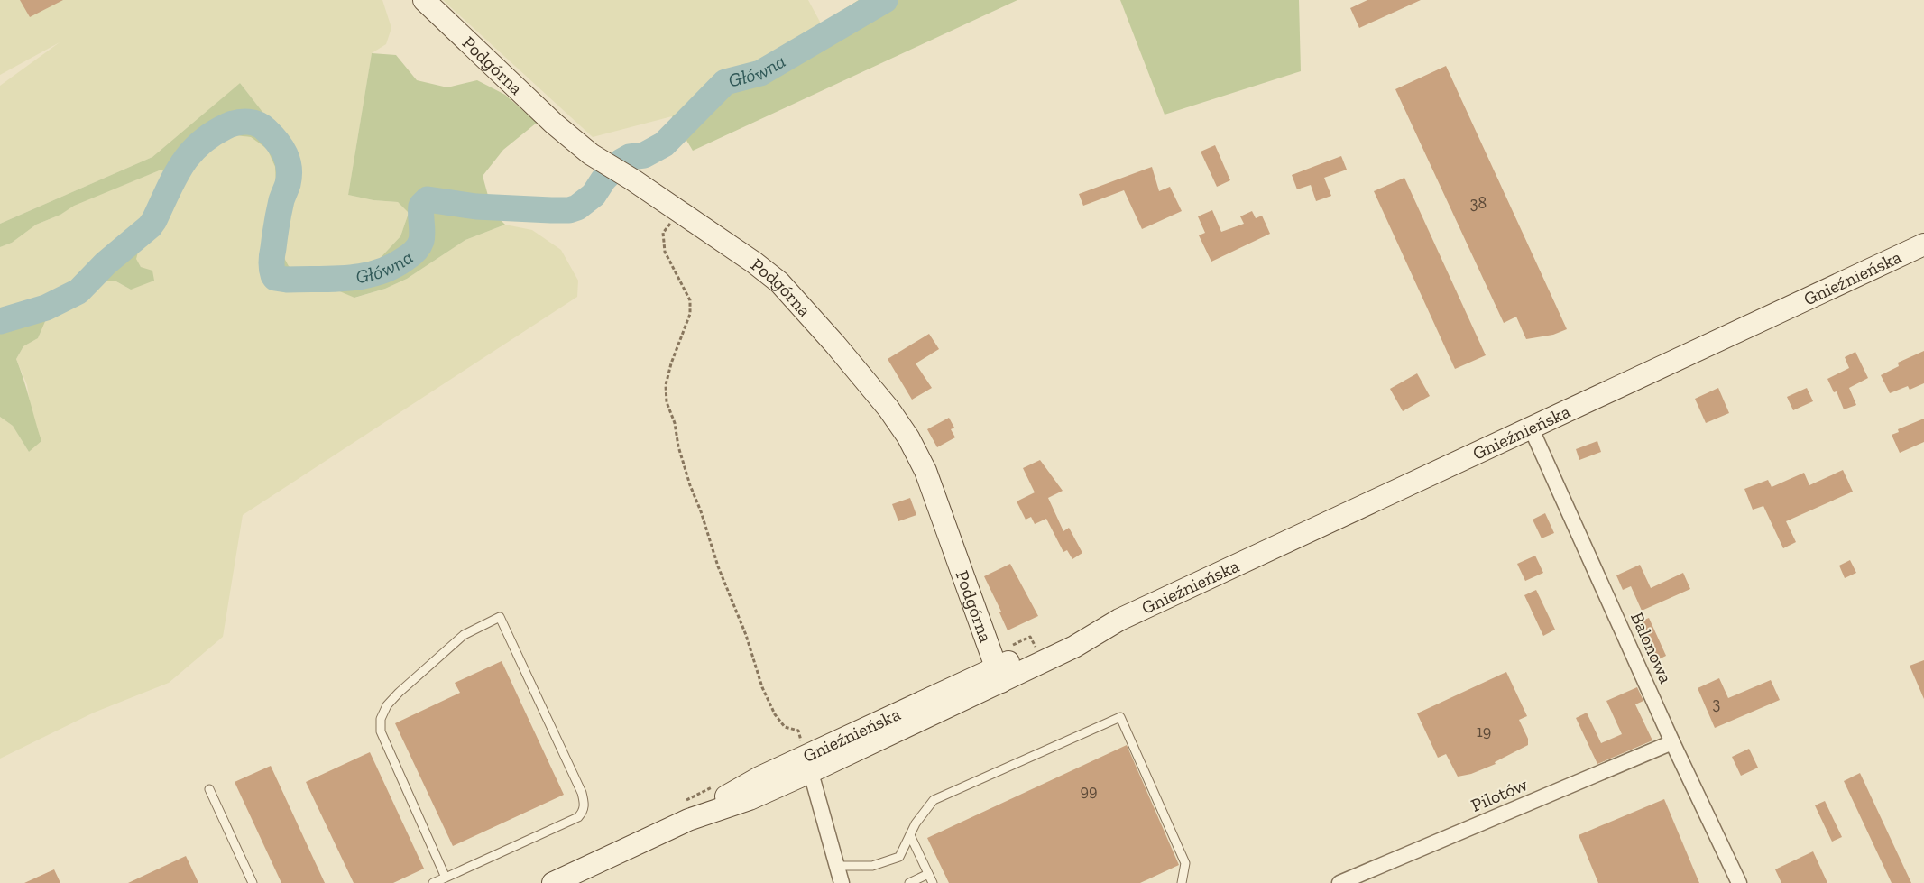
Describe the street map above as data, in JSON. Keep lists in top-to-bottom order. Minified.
{"streets":{"main road":["Podgórna","Gnieźnieńska"],"street":["Balonowa","Pilotów"]},"crossings":[["Podgórna","Gnieźnieńska"],["Gnieźnieńska","Balonowa"],["Balonowa","Pilotów"]],"water":["Główna"],"house_numbers":["38","3","19","99"]}
